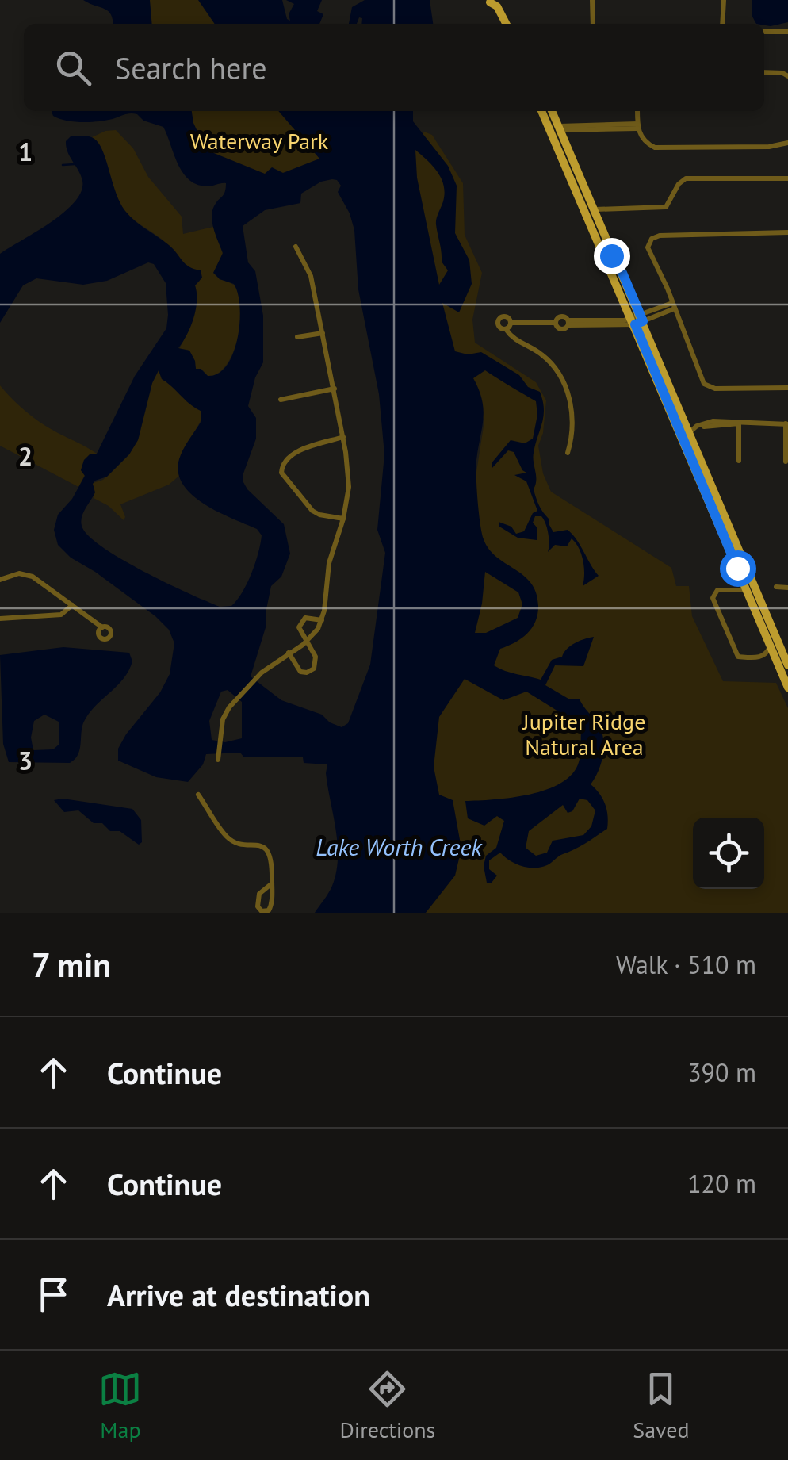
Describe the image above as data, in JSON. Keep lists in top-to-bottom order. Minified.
{"water":["Lake Worth Creek"],"parks":["Waterway Park","Jupiter Ridge Natural Area"],"page":{"search":"Search here","heading":["7 min","Walk · 510 m"],"list":[["Continue","390 m"],["Continue","120 m"],"Arrive at destination"],"nav":["Map","Directions","Saved"]},"grid":{"rows":["1","2","3"]}}
